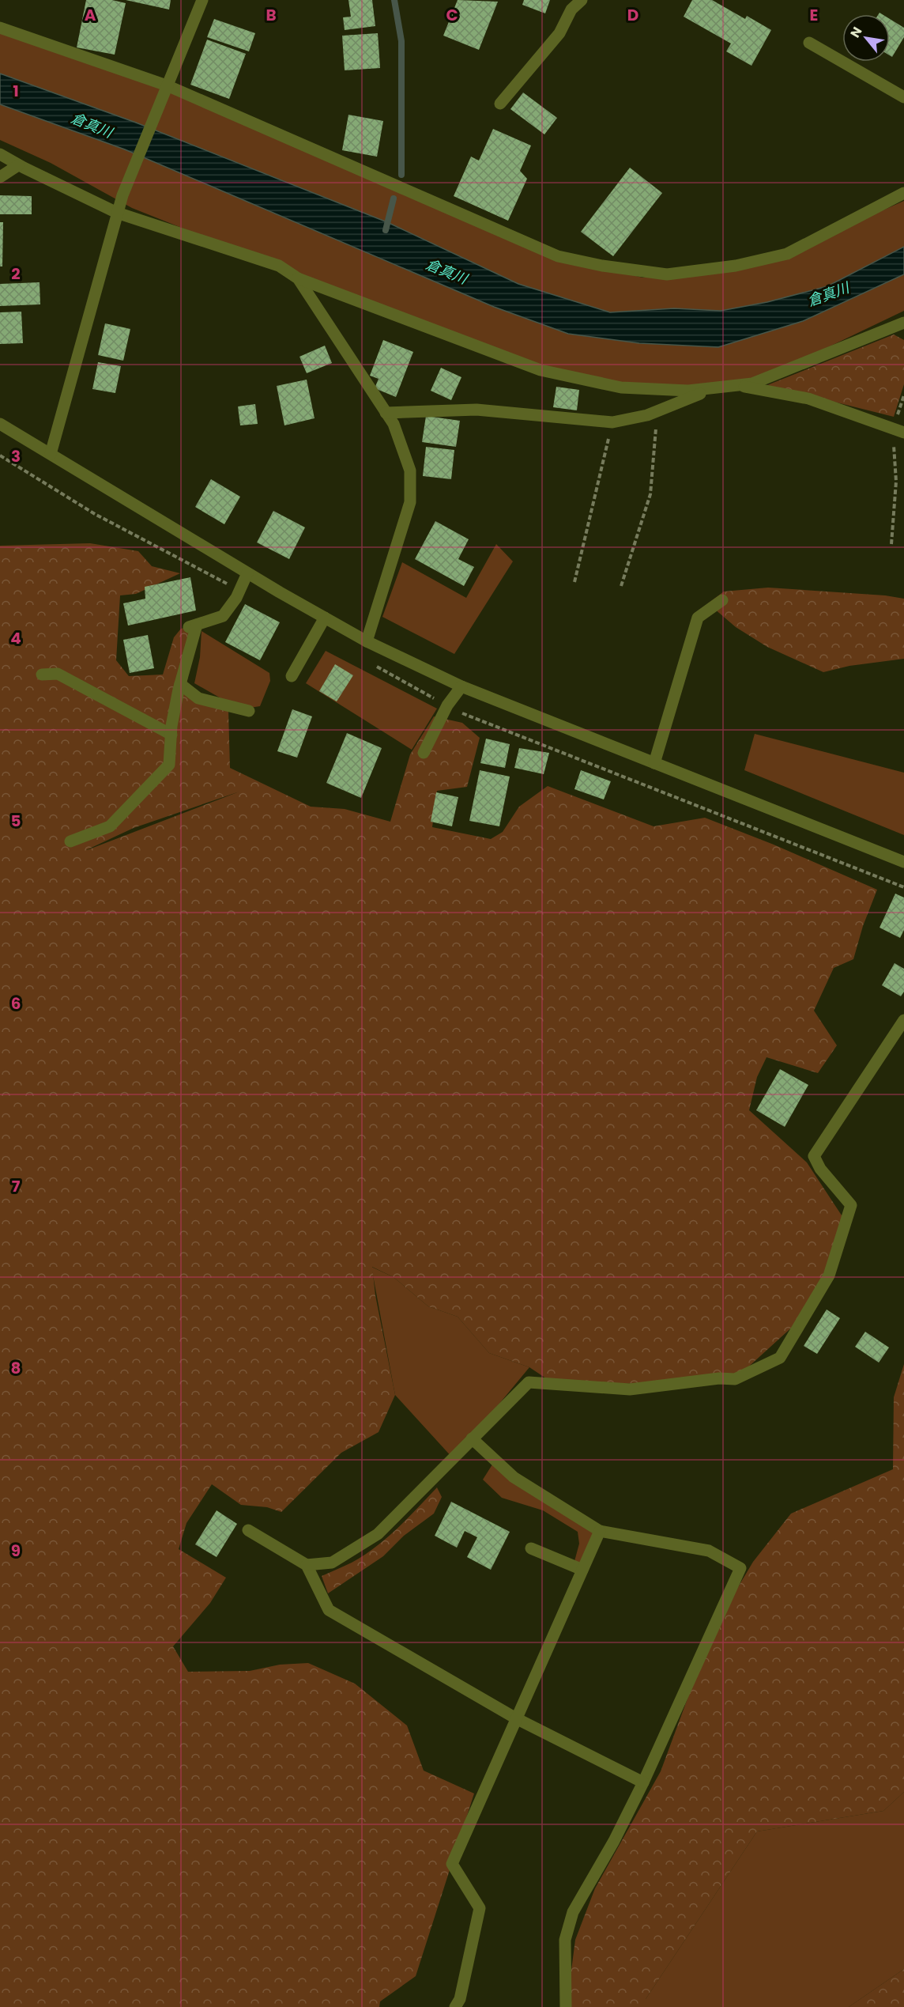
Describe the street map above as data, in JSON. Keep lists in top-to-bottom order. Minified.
{"water":["倉真川"],"north":"top left","grid":{"columns":["A","B","C","D","E"],"rows":["1","2","3","4","5","6","7","8","9"]}}
